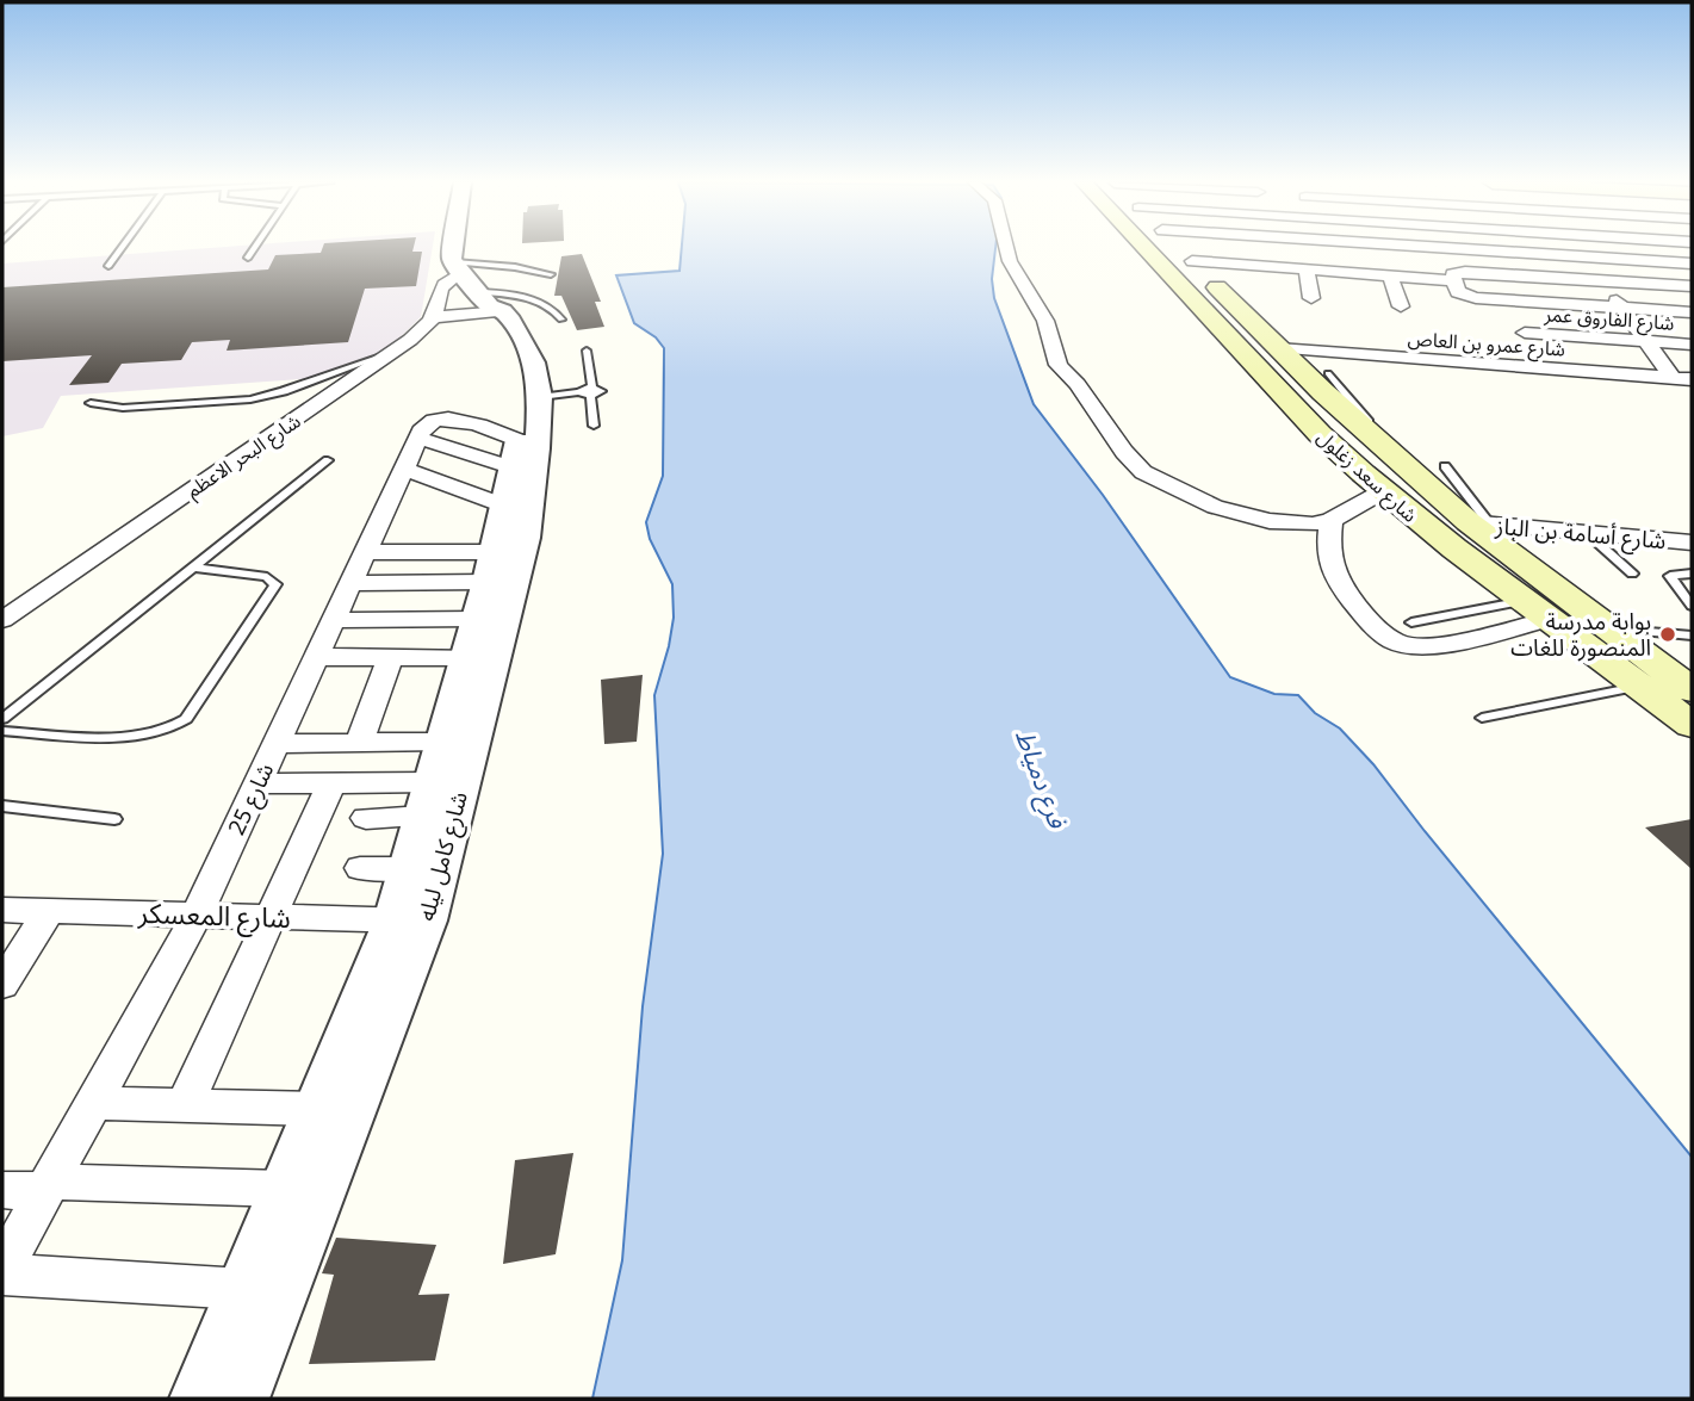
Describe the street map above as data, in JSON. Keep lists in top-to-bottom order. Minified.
{"streets":{"main road":["شارع سعد زغلول"],"street":["شارع الفاروق عمر","شارع عمرو بن العاص","شارع البحر الاعظم","شارع أسامة بن الباز","شارع 25","شارع كامل ليله","شارع المعسكر"]},"crossings":[["شارع عمرو بن العاص","شارع سعد زغلول"],["شارع البحر الاعظم","شارع كامل ليله"],["شارع سعد زغلول","شارع أسامة بن الباز"],["شارع 25","شارع كامل ليله"],["شارع 25","شارع المعسكر"],["شارع كامل ليله","شارع المعسكر"]],"water":["فرع دمياط"],"places":["بوابة مدرسة المنصورة للغات"]}
